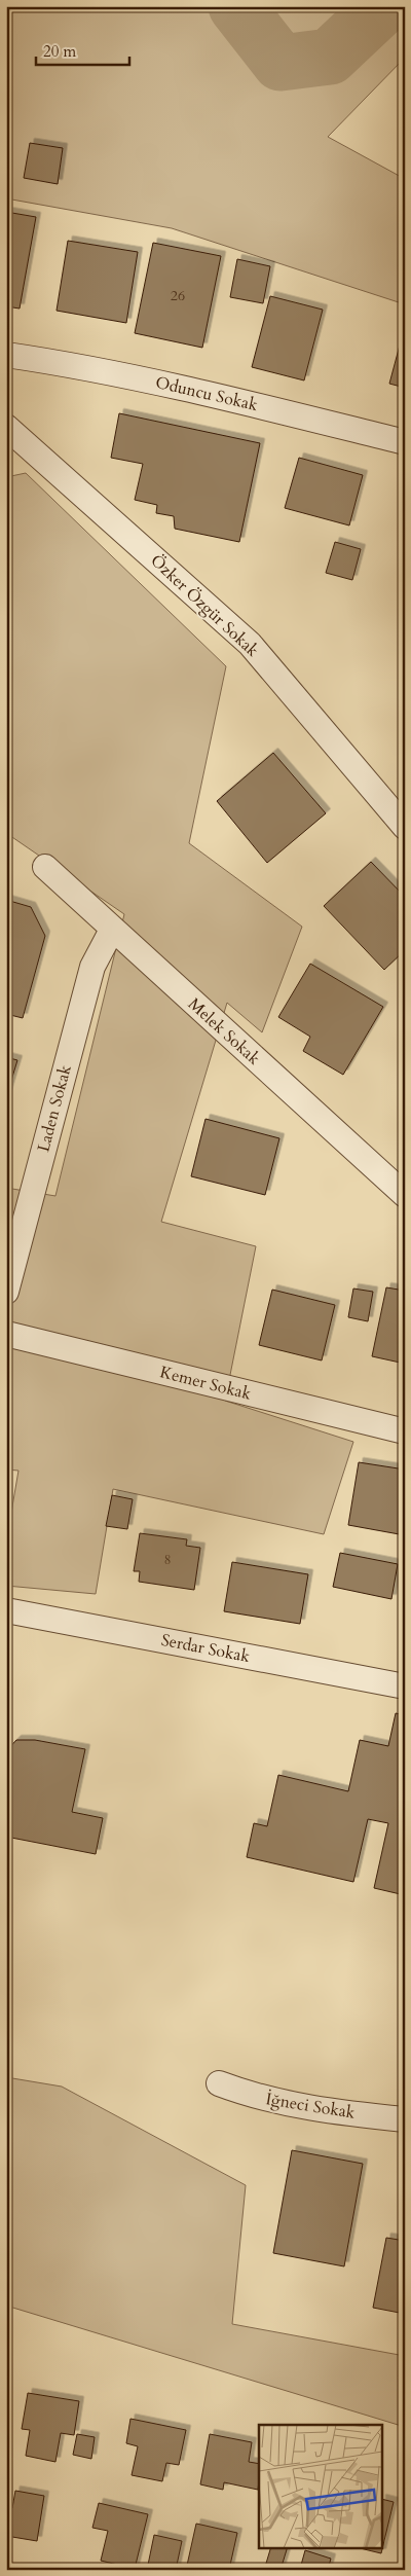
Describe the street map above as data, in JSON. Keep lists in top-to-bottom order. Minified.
{"streets":{"street":["Oduncu Sokak","Özker Özgür Sokak","Melek Sokak","Laden Sokak","Kemer Sokak","Serdar Sokak","İğneci Sokak"]},"crossings":[["Melek Sokak","Laden Sokak"]],"house_numbers":["26","8"],"scale_bar":"20 m"}
